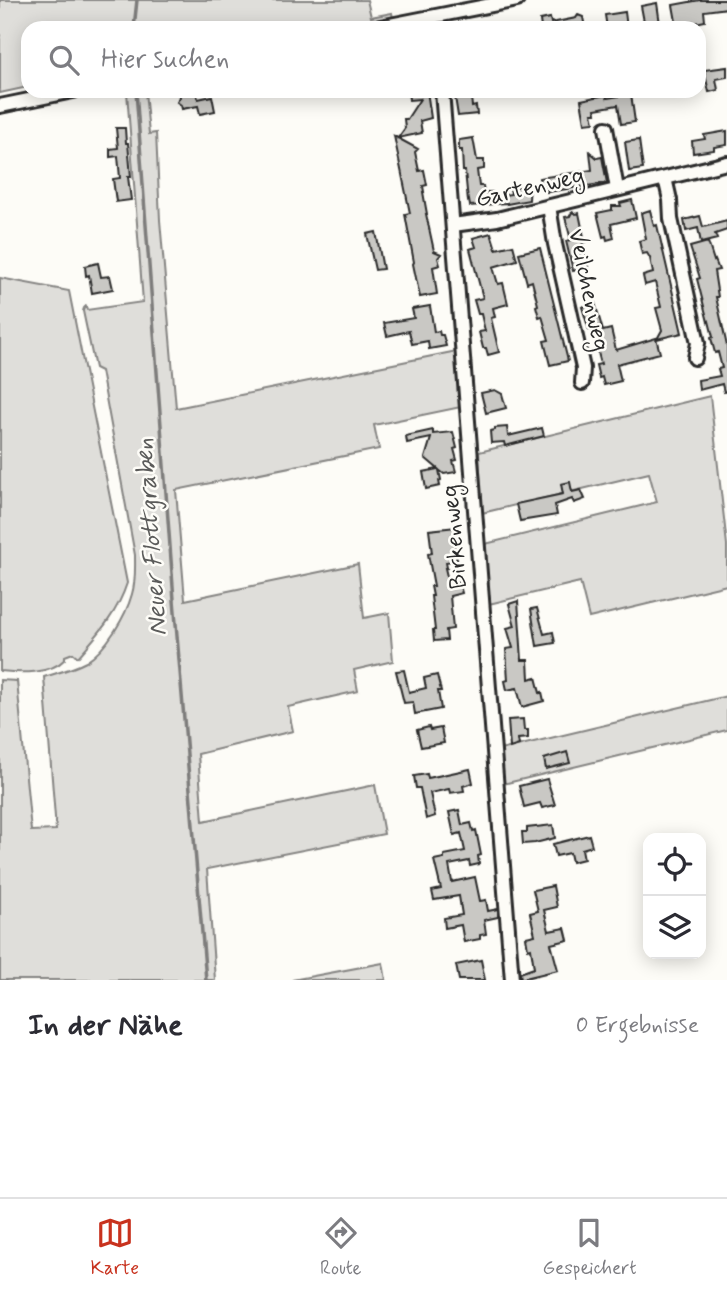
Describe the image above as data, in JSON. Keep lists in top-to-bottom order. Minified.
{"streets":{"street":["Gartenweg","Veilchenweg","Birkenweg"]},"crossings":[["Gartenweg","Veilchenweg"],["Gartenweg","Birkenweg"]],"water":["Neuer Flottgraben"],"page":{"search":"Hier suchen","heading":["In der Nähe","0 Ergebnisse"],"nav":["Karte","Route","Gespeichert"]}}
